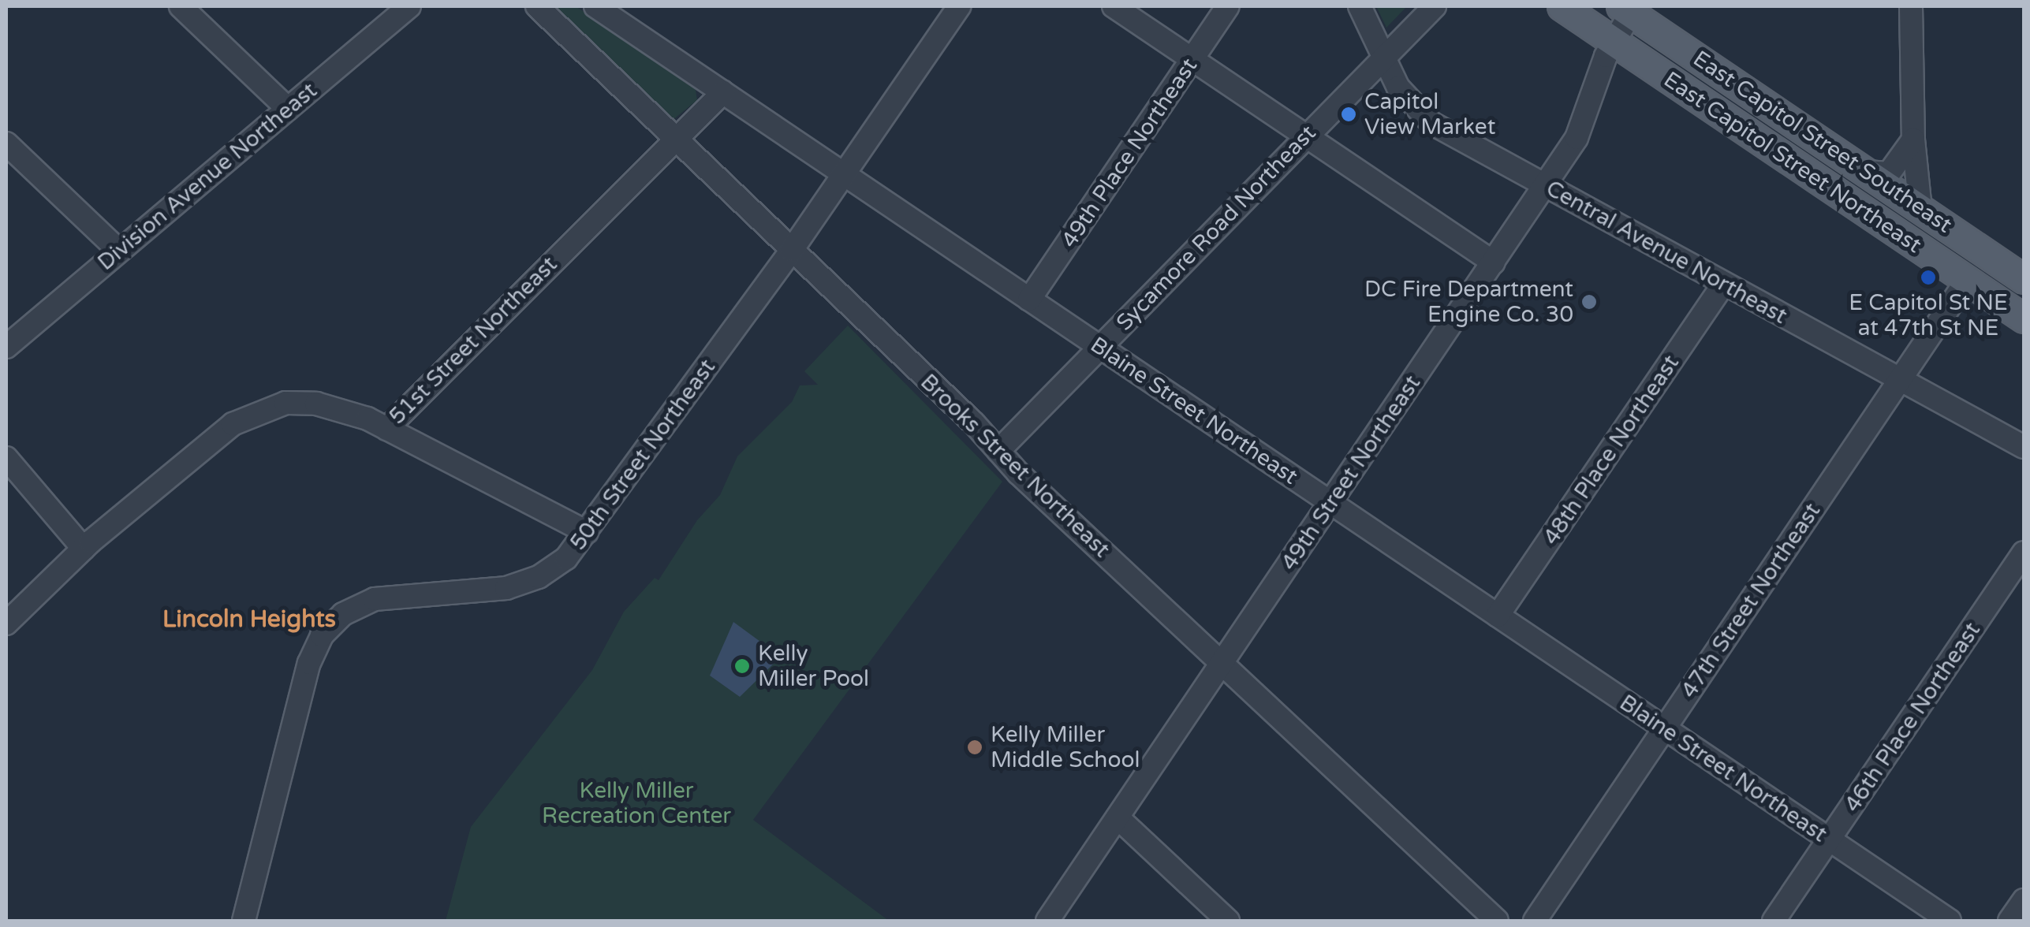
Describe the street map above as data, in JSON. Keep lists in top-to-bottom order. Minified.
{"streets":{"main road":["East Capitol Street Southeast","East Capitol Street Northeast"],"street":["49th Place Northeast","Division Avenue Northeast","Sycamore Road Northeast","Central Avenue Northeast","51st Street Northeast","Blaine Street Northeast","48th Place Northeast","50th Street Northeast","Brooks Street Northeast","49th Street Northeast","47th Street Northeast","46th Place Northeast"]},"crossings":[["East Capitol Street Southeast","49th Street Northeast"],["49th Place Northeast","Blaine Street Northeast"],["East Capitol Street Northeast","49th Street Northeast"],["East Capitol Street Northeast","47th Street Northeast"],["Sycamore Road Northeast","Central Avenue Northeast"],["Sycamore Road Northeast","Blaine Street Northeast"],["Sycamore Road Northeast","Brooks Street Northeast"],["Central Avenue Northeast","48th Place Northeast"],["Central Avenue Northeast","49th Street Northeast"],["Central Avenue Northeast","47th Street Northeast"],["51st Street Northeast","Blaine Street Northeast"],["51st Street Northeast","Brooks Street Northeast"],["Blaine Street Northeast","48th Place Northeast"],["Blaine Street Northeast","50th Street Northeast"],["Blaine Street Northeast","49th Street Northeast"],["Blaine Street Northeast","47th Street Northeast"],["Blaine Street Northeast","46th Place Northeast"],["50th Street Northeast","Brooks Street Northeast"],["Brooks Street Northeast","49th Street Northeast"]],"districts":["Lincoln Heights"],"parks":["Kelly Miller Recreation Center"],"places":["Capitol View Market","E Capitol St NE at 47th St NE","DC Fire Department Engine Co. 30","Kelly Miller Pool","Kelly Miller Middle School"]}
